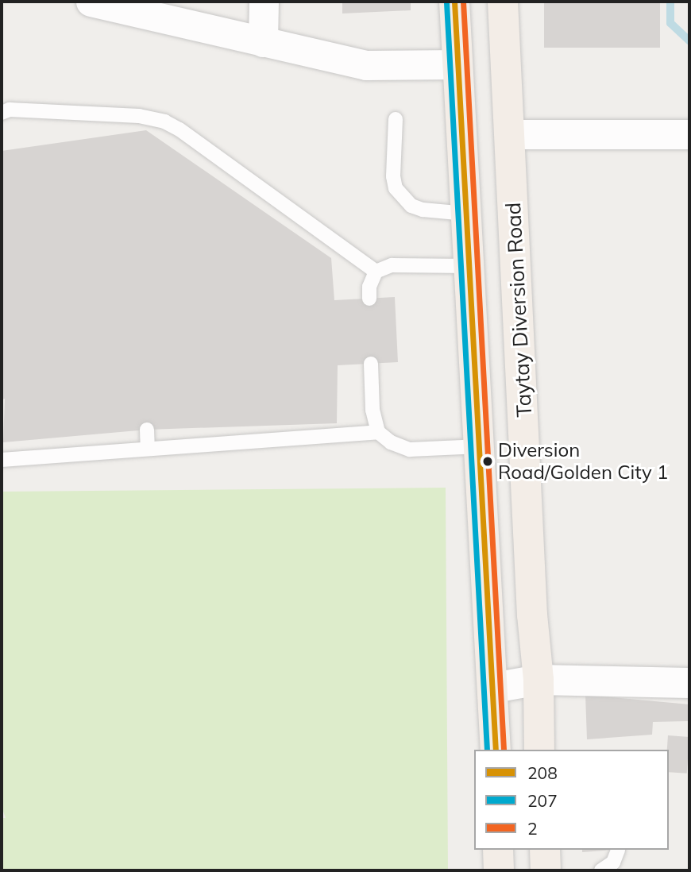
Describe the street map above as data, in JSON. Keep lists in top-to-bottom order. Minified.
{"streets":{"main road":["Taytay Diversion Road"]},"places":["Diversion Road/Golden City 1"],"lines":["transit line 208","transit line 2","transit line 207"],"legend":["208","207","2"]}
